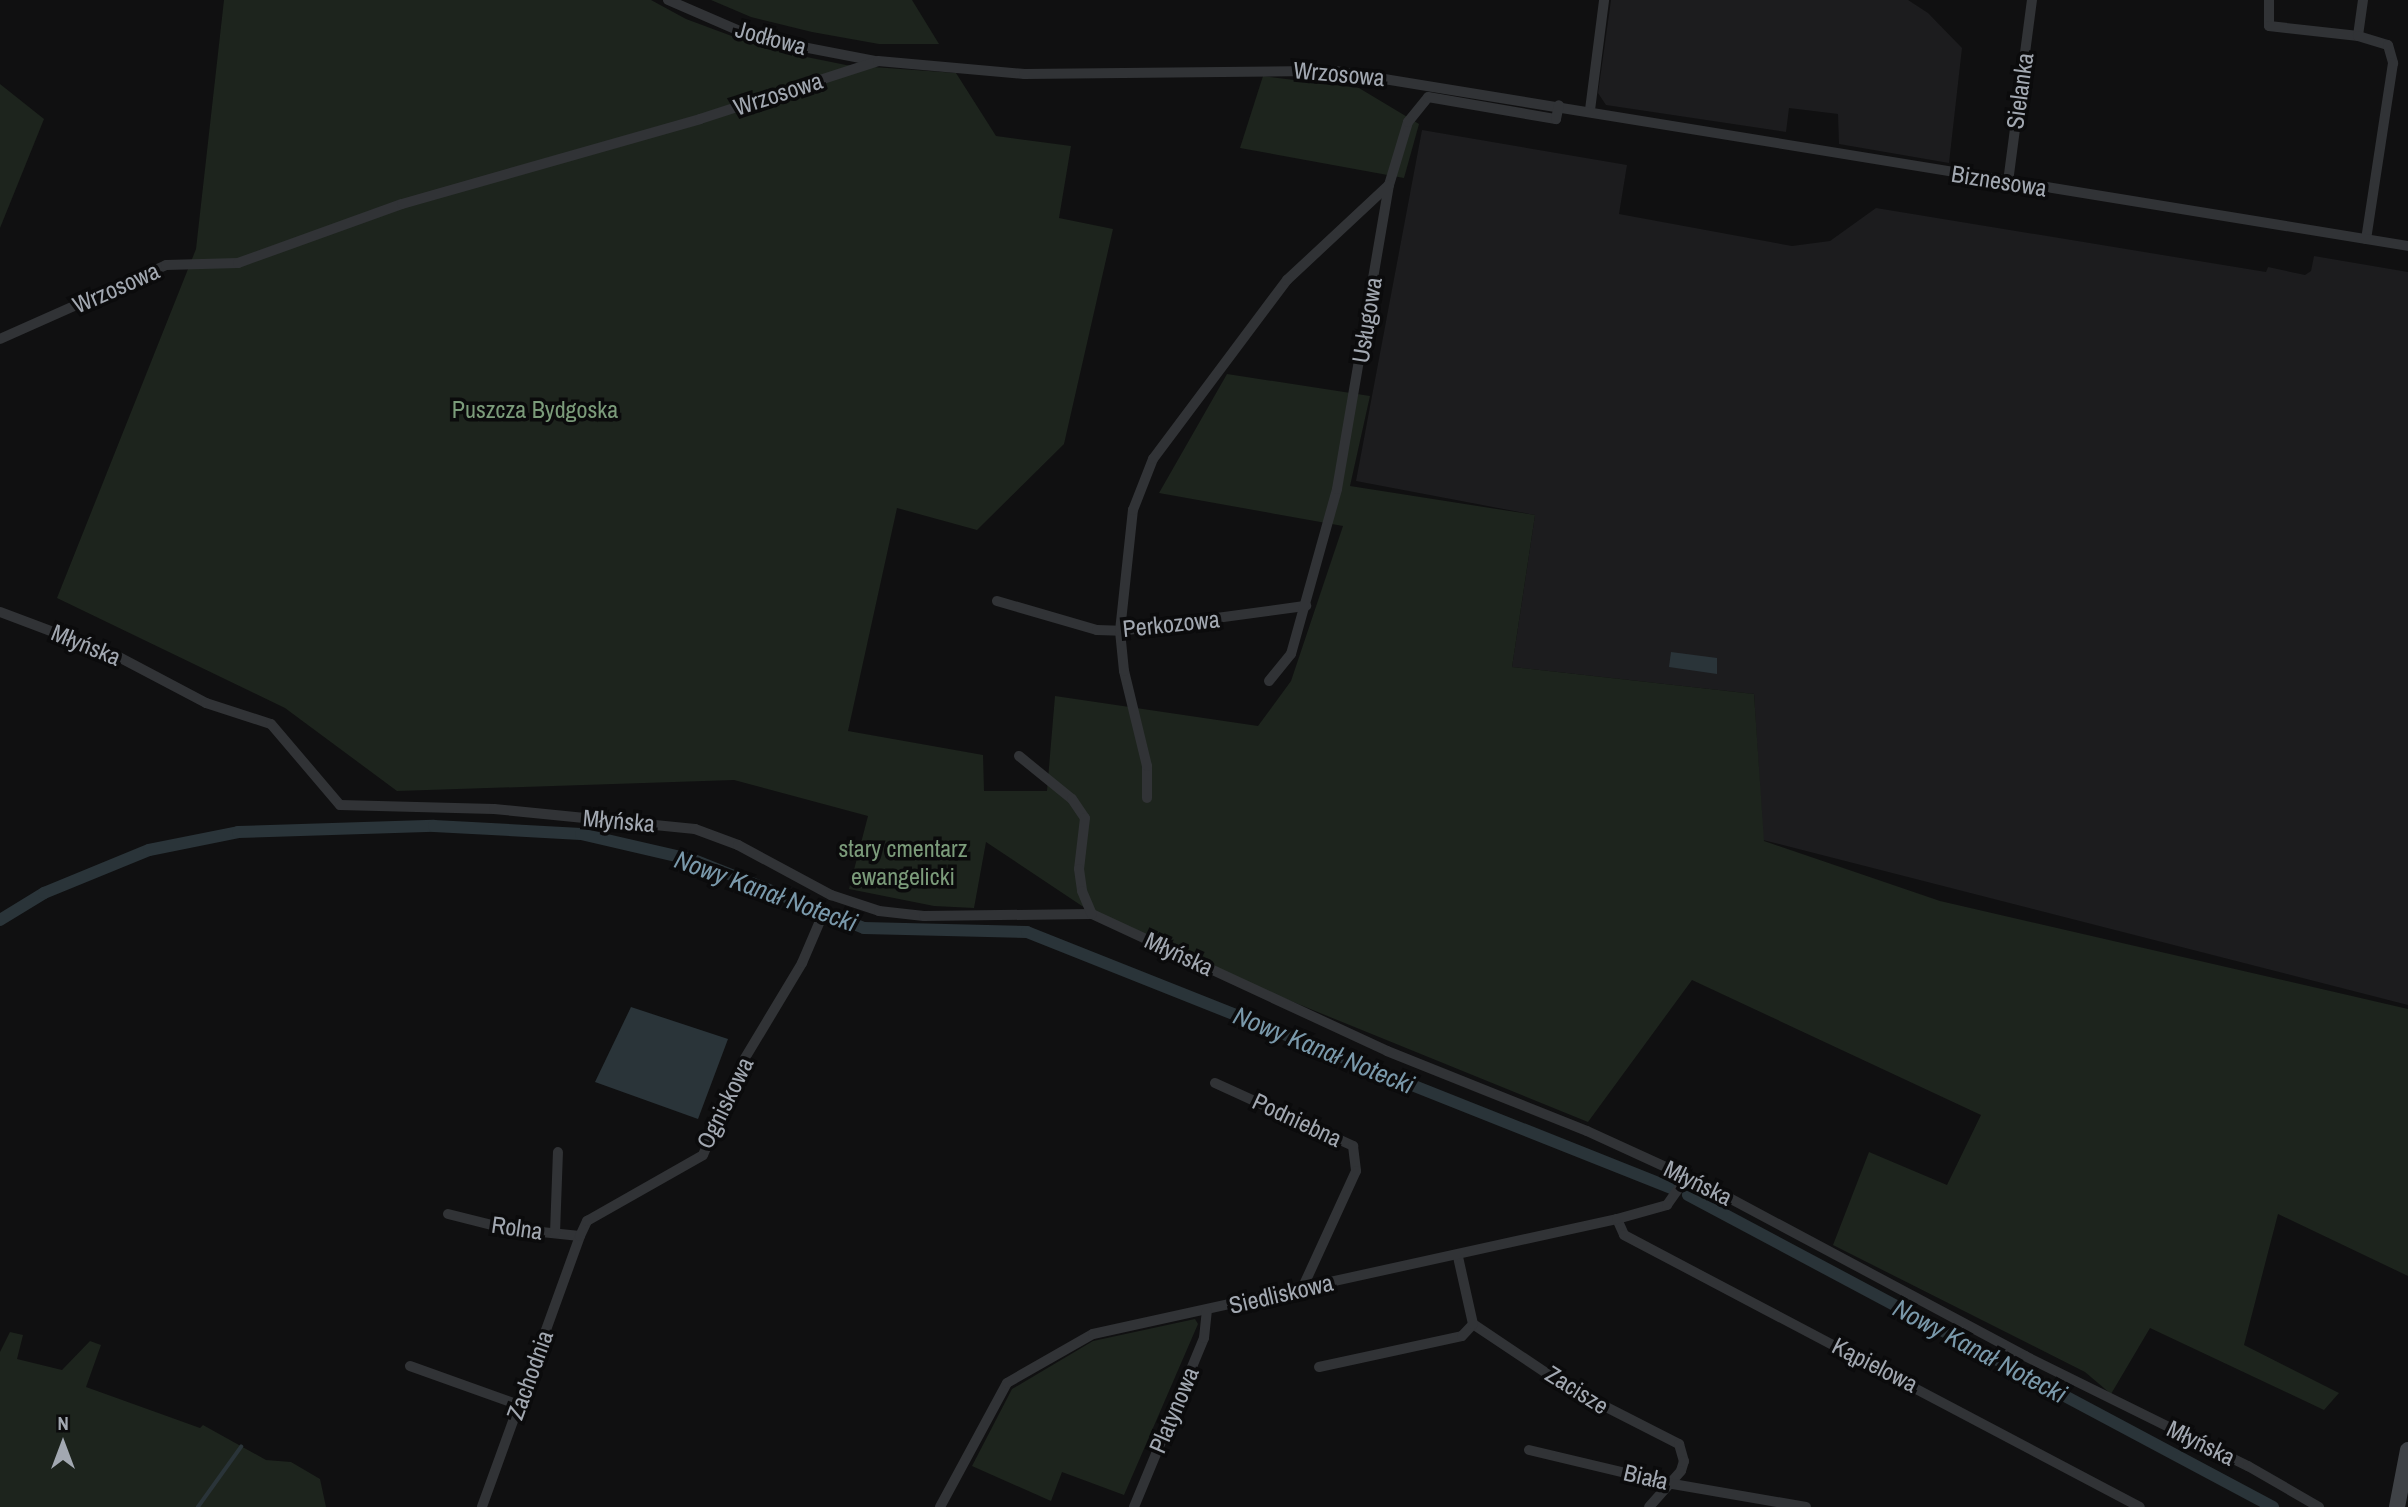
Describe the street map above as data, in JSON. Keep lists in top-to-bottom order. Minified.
{"streets":{"street":["Jodłowa","Wrzosowa","Sielanka","Biznesowa","Usługowa","Perkozowa","Młyńska","Ogniskowa","Podniebna","Rolna","Siedliskowa","Kąpielowa","Zachodnia","Zacisze","Platynowa","Biała"]},"crossings":[["Jodłowa","Wrzosowa"],["Wrzosowa","Biznesowa"],["Wrzosowa","Usługowa"],["Sielanka","Biznesowa"],["Usługowa","Perkozowa"],["Młyńska","Siedliskowa"],["Ogniskowa","Rolna"],["Ogniskowa","Zachodnia"],["Podniebna","Siedliskowa"],["Rolna","Zachodnia"],["Siedliskowa","Kąpielowa"],["Siedliskowa","Platynowa"],["Zacisze","Biała"]],"water":["Nowy Kanał Notecki"],"parks":["Puszcza Bydgoska","stary cmentarz ewangelicki"],"north":"top"}
